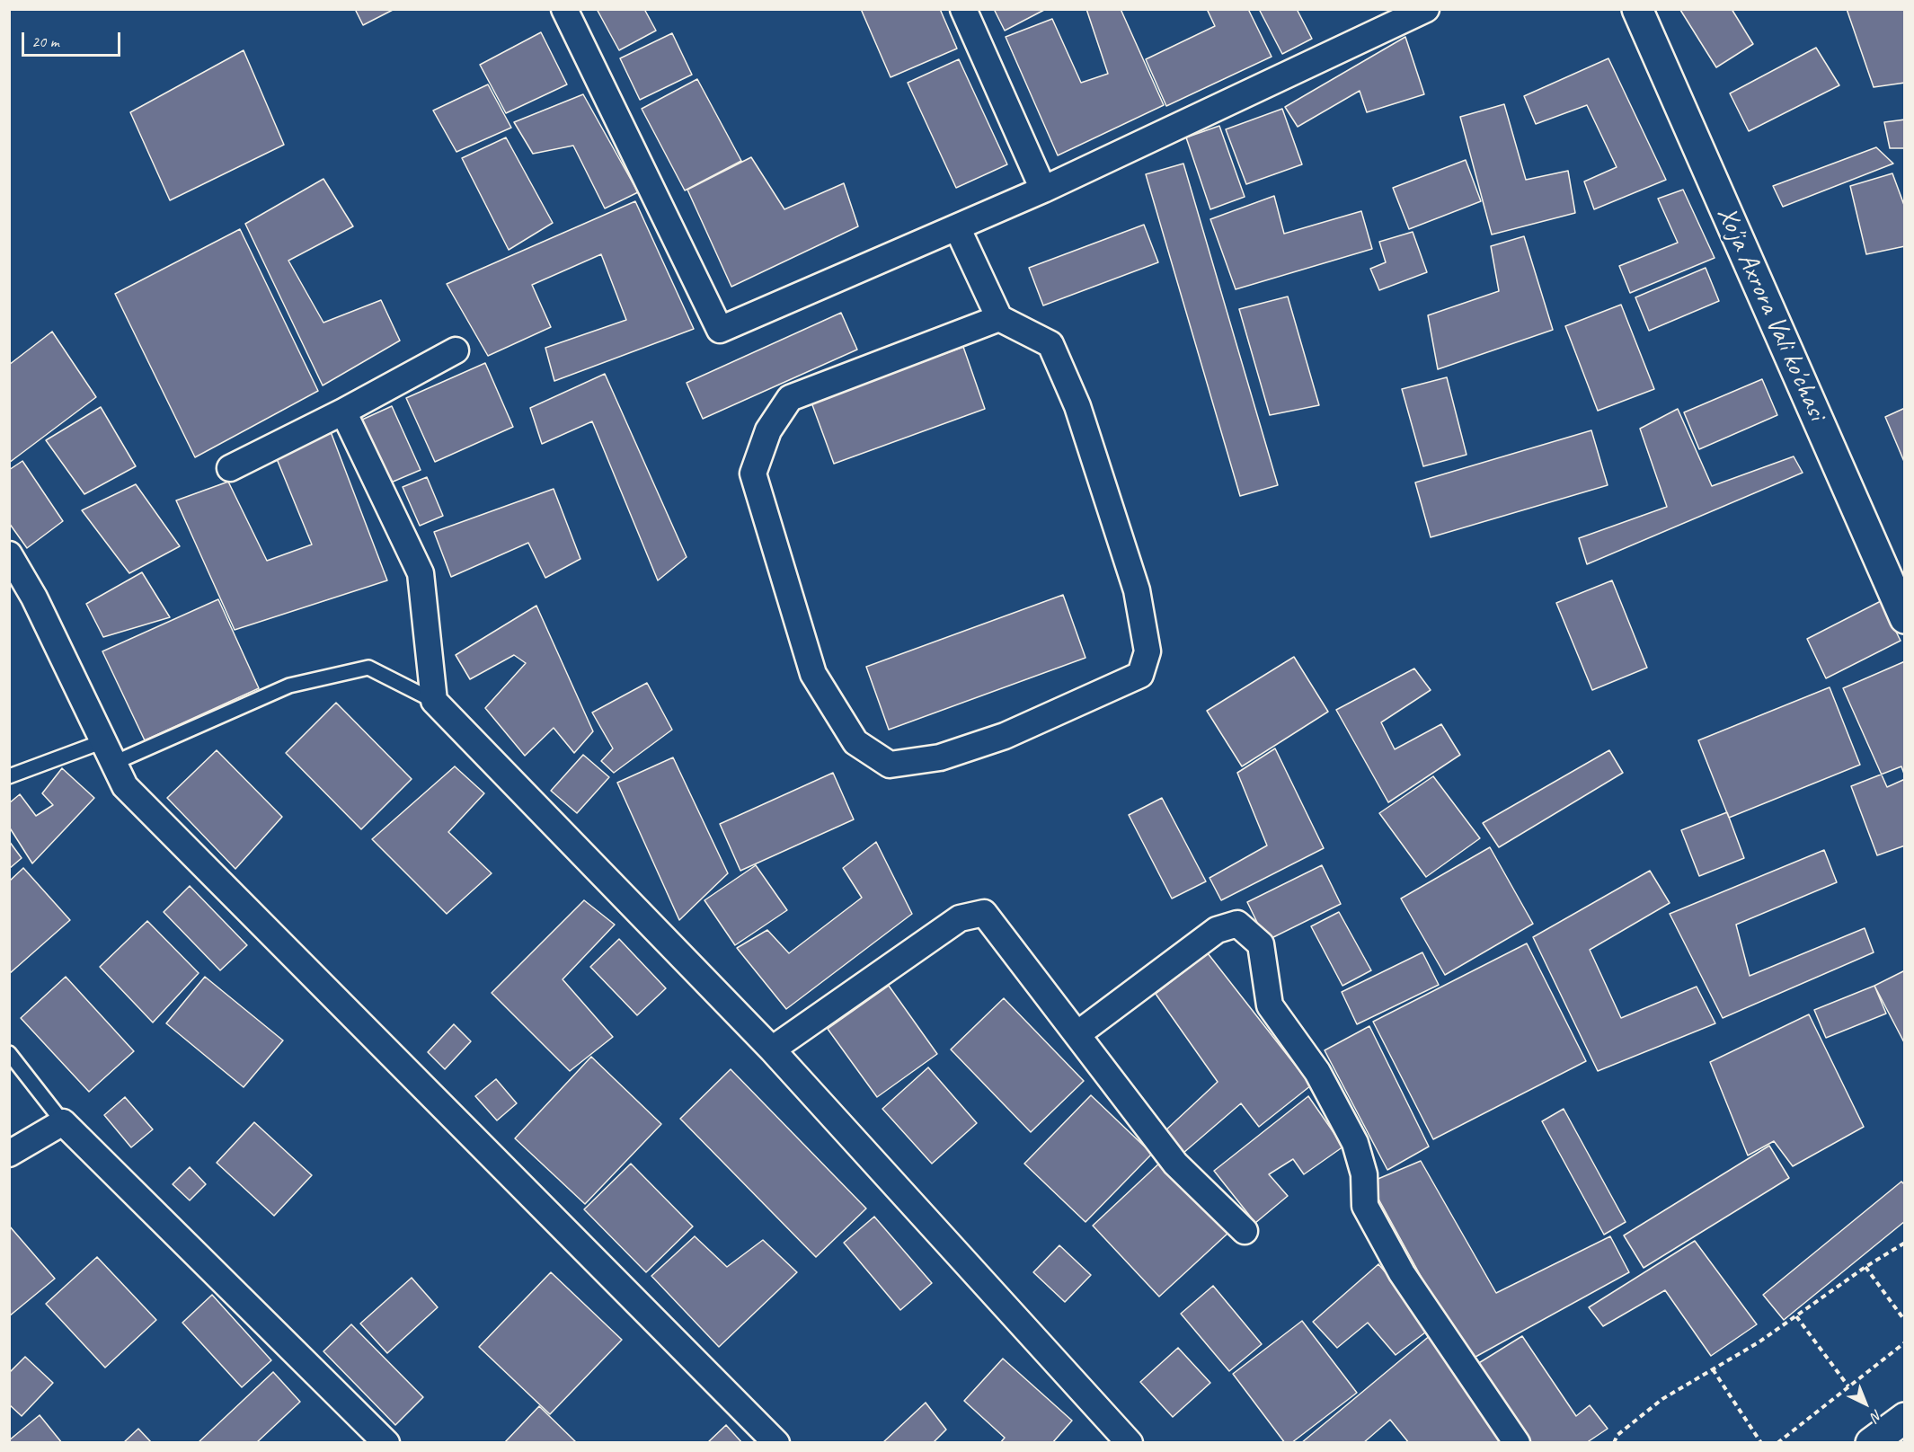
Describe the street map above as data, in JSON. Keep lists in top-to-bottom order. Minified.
{"streets":{"street":["Xo'ja Axrora Vali ko'chasi"]},"scale_bar":"20 m","north":"bottom right"}
